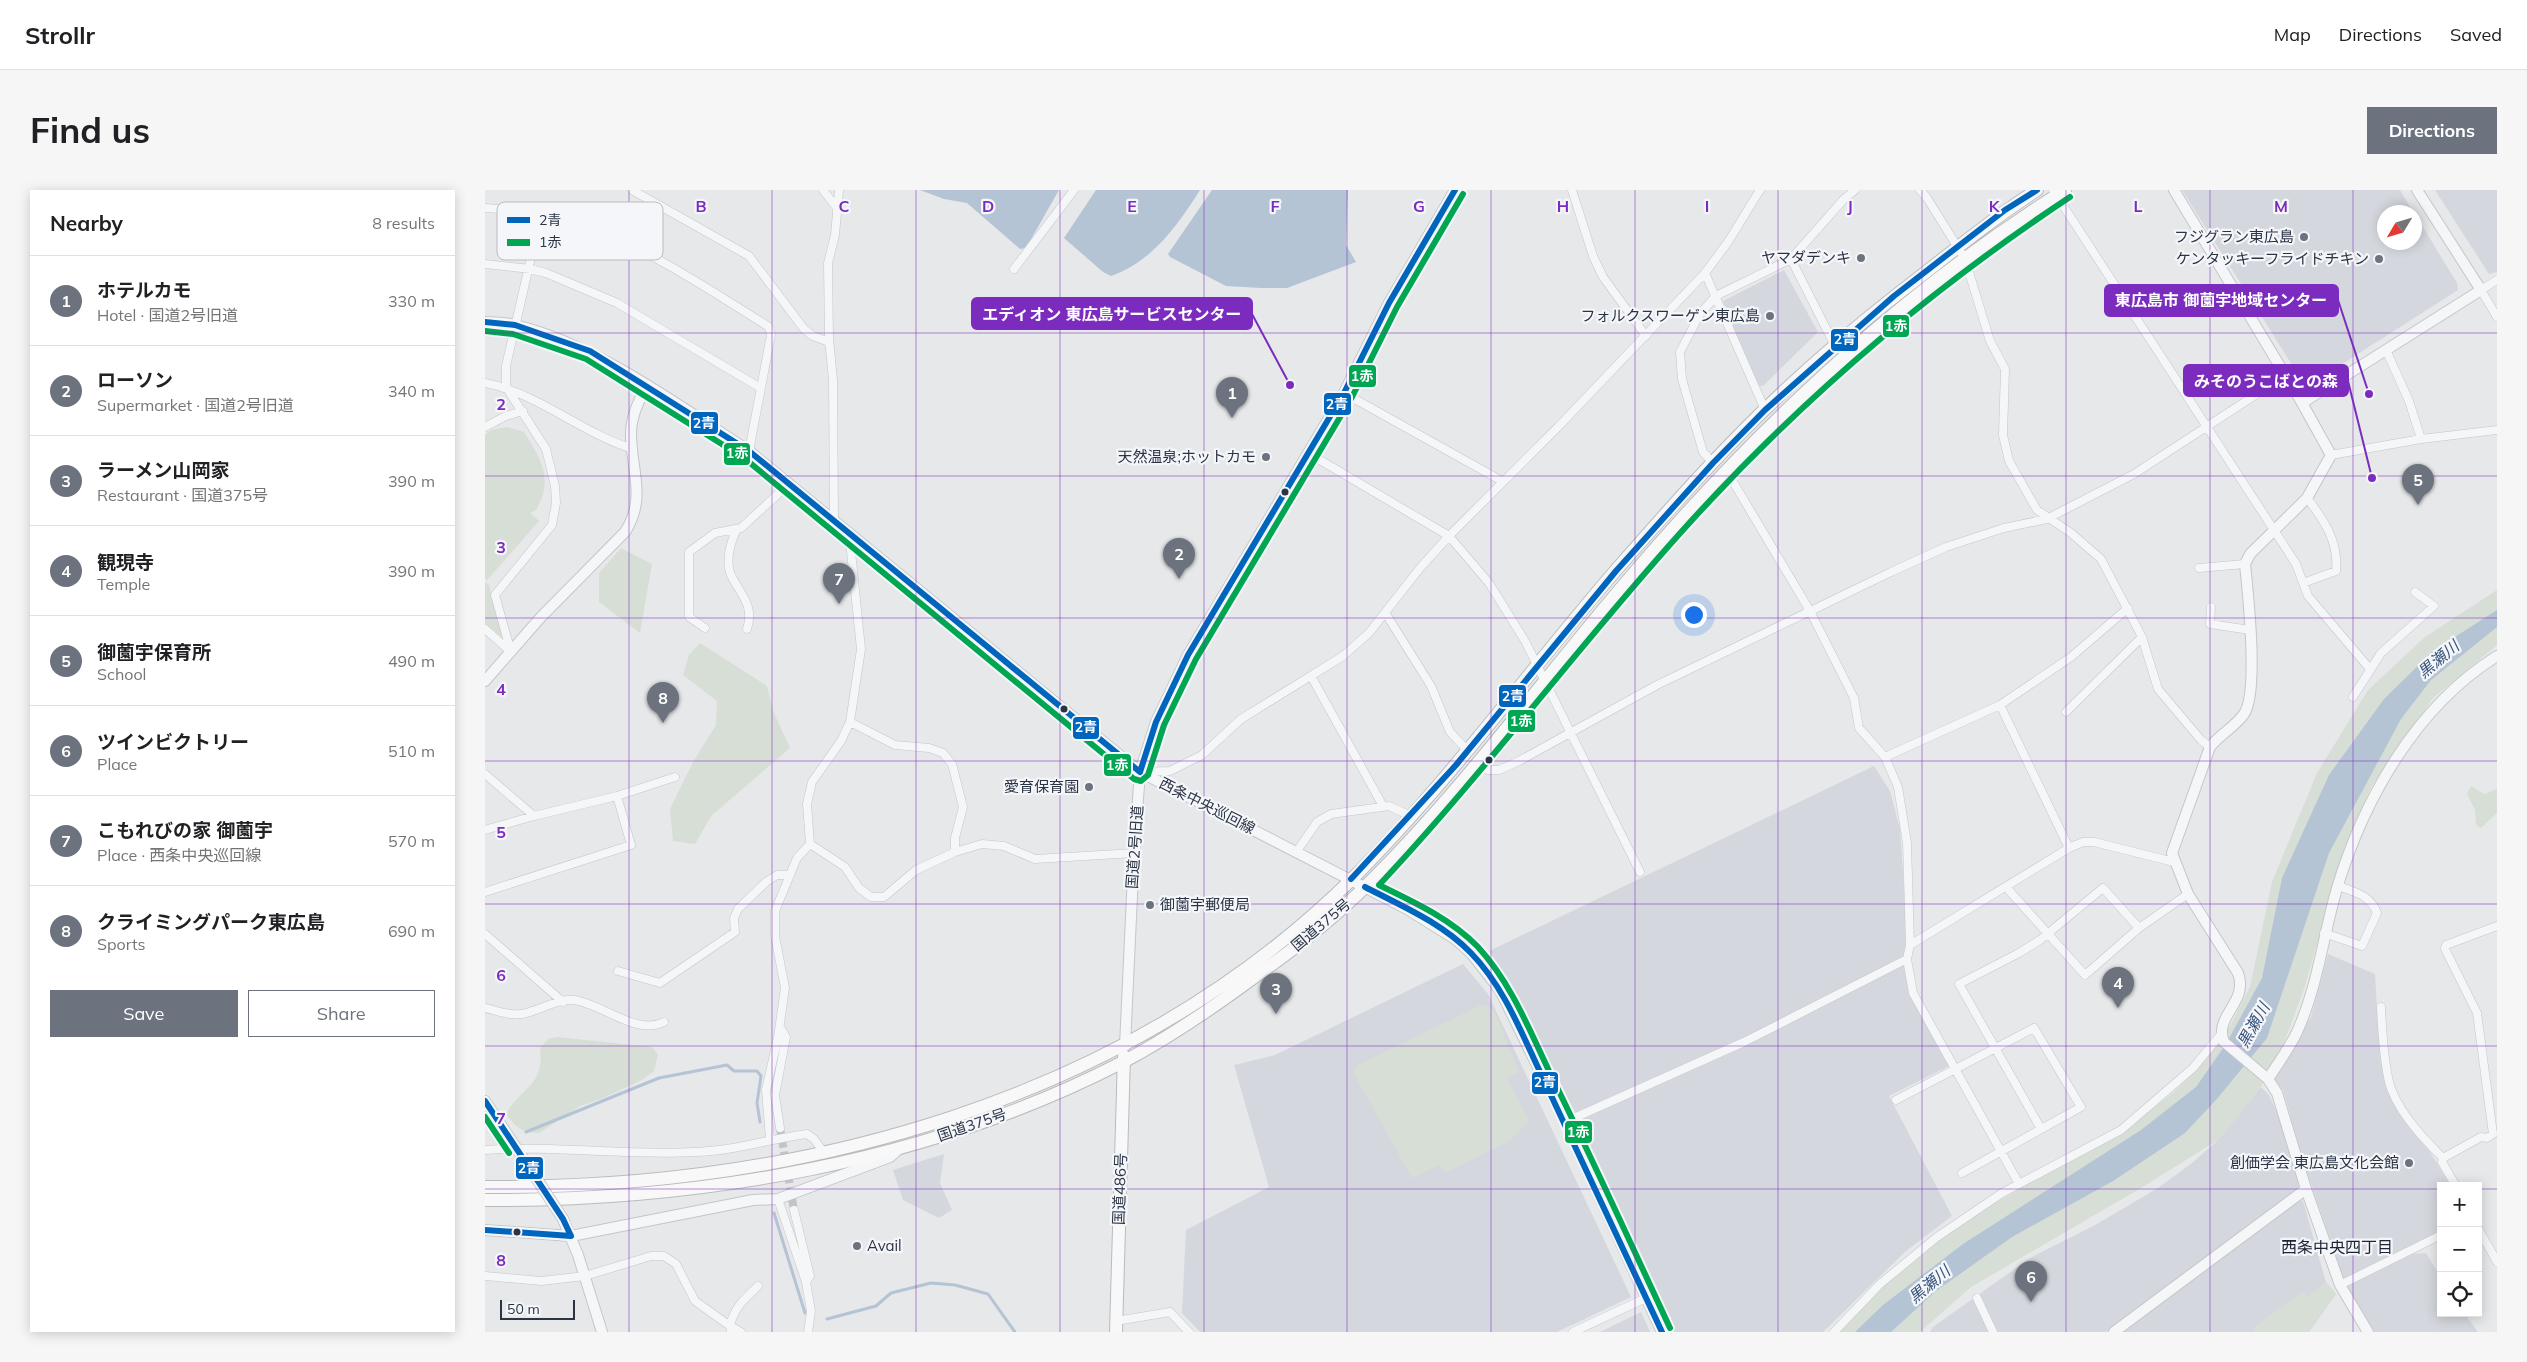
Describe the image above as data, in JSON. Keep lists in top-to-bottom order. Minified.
{"streets":{"highway":["国道375号","国道486号"],"street":["西条中央巡回線","国道2号旧道"]},"crossings":[["西条中央巡回線","国道2号旧道"],["西条中央巡回線","国道375号"],["国道2号旧道","国道375号"],["国道2号旧道","国道486号"],["国道375号","国道486号"]],"districts":["西条中央四丁目"],"water":["黒瀬川"],"places":["フジグラン東広島","ヤマダデンキ","ケンタッキーフライドチキン","フォルクスワーゲン東広島","エディオン 東広島サービスセンター","東広島市 御薗宇地域センター","天然温泉;ホットカモ","みそのうこばとの森","愛育保育園","御薗宇郵便局","創価学会 東広島文化会館","Avail"],"lines":["transit line 2青","transit line 1赤"],"legend":["2青","1赤"],"scale_bar":"50 m","north":"bottom left","page":{"header":"Strollr","nav":["Map","Directions","Saved"],"buttons":["Directions",["Save","Share"]],"title":"Find us","heading":["Nearby","8 results"],"list":[{"mark":"1","name":"ホテルカモ","note":"Hotel · 国道2号旧道","value":"330 m"},{"mark":"2","name":"ローソン","note":"Supermarket · 国道2号旧道","value":"340 m"},{"mark":"3","name":"ラーメン山岡家","note":"Restaurant · 国道375号","value":"390 m"},{"mark":"4","name":"観現寺","note":"Temple","value":"390 m"},{"mark":"5","name":"御薗宇保育所","note":"School","value":"490 m"},{"mark":"6","name":"ツインビクトリー","note":"Place","value":"510 m"},{"mark":"7","name":"こもれびの家 御薗宇","note":"Place · 西条中央巡回線","value":"570 m"},{"mark":"8","name":"クライミングパーク東広島","note":"Sports","value":"690 m"}],"pins":["1","5","2","7","8","4","3","6"],"map_buttons":["+","−"],"scale":"50 m"},"grid":{"columns":["B","C","D","E","F","G","H","I","J","K","L","M"],"rows":["2","3","4","5","6","7","8"]}}
